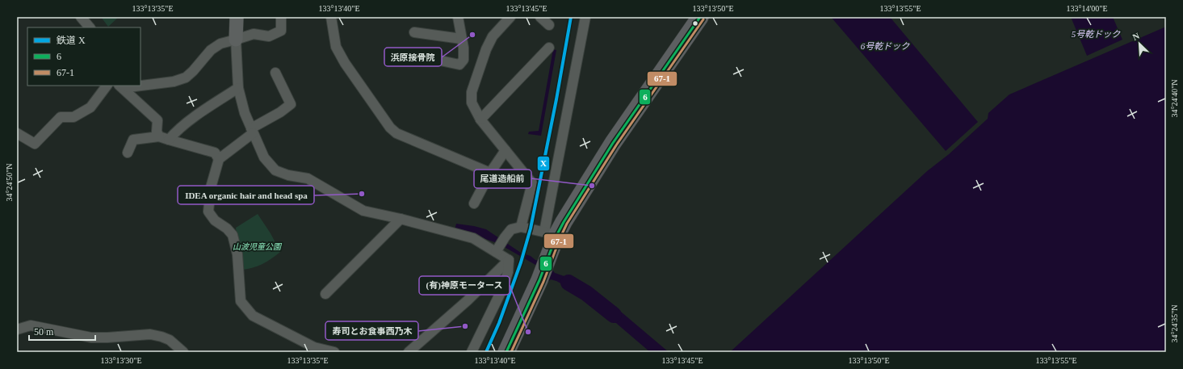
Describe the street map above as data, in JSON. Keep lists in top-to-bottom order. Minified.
{"water":["5号乾ドック","6号乾ドック"],"parks":["山波児童公園"],"places":["浜原接骨院","尾道造船前","IDEA organic hair and head spa","寿司とお食事西乃木","(有)神原モータース"],"lines":["rail line X","transit line 6","transit line 67-1"],"legend":["鉄道 X","6","67-1"],"scale_bar":"50 m","north":"top left","coordinates":["133°13'35\"E","133°13'40\"E","133°13'45\"E","133°13'50\"E","133°13'55\"E","133°14'00\"E","34°24'40\"N","34°24'50\"N","34°24'35\"N","133°13'30\"E"]}
